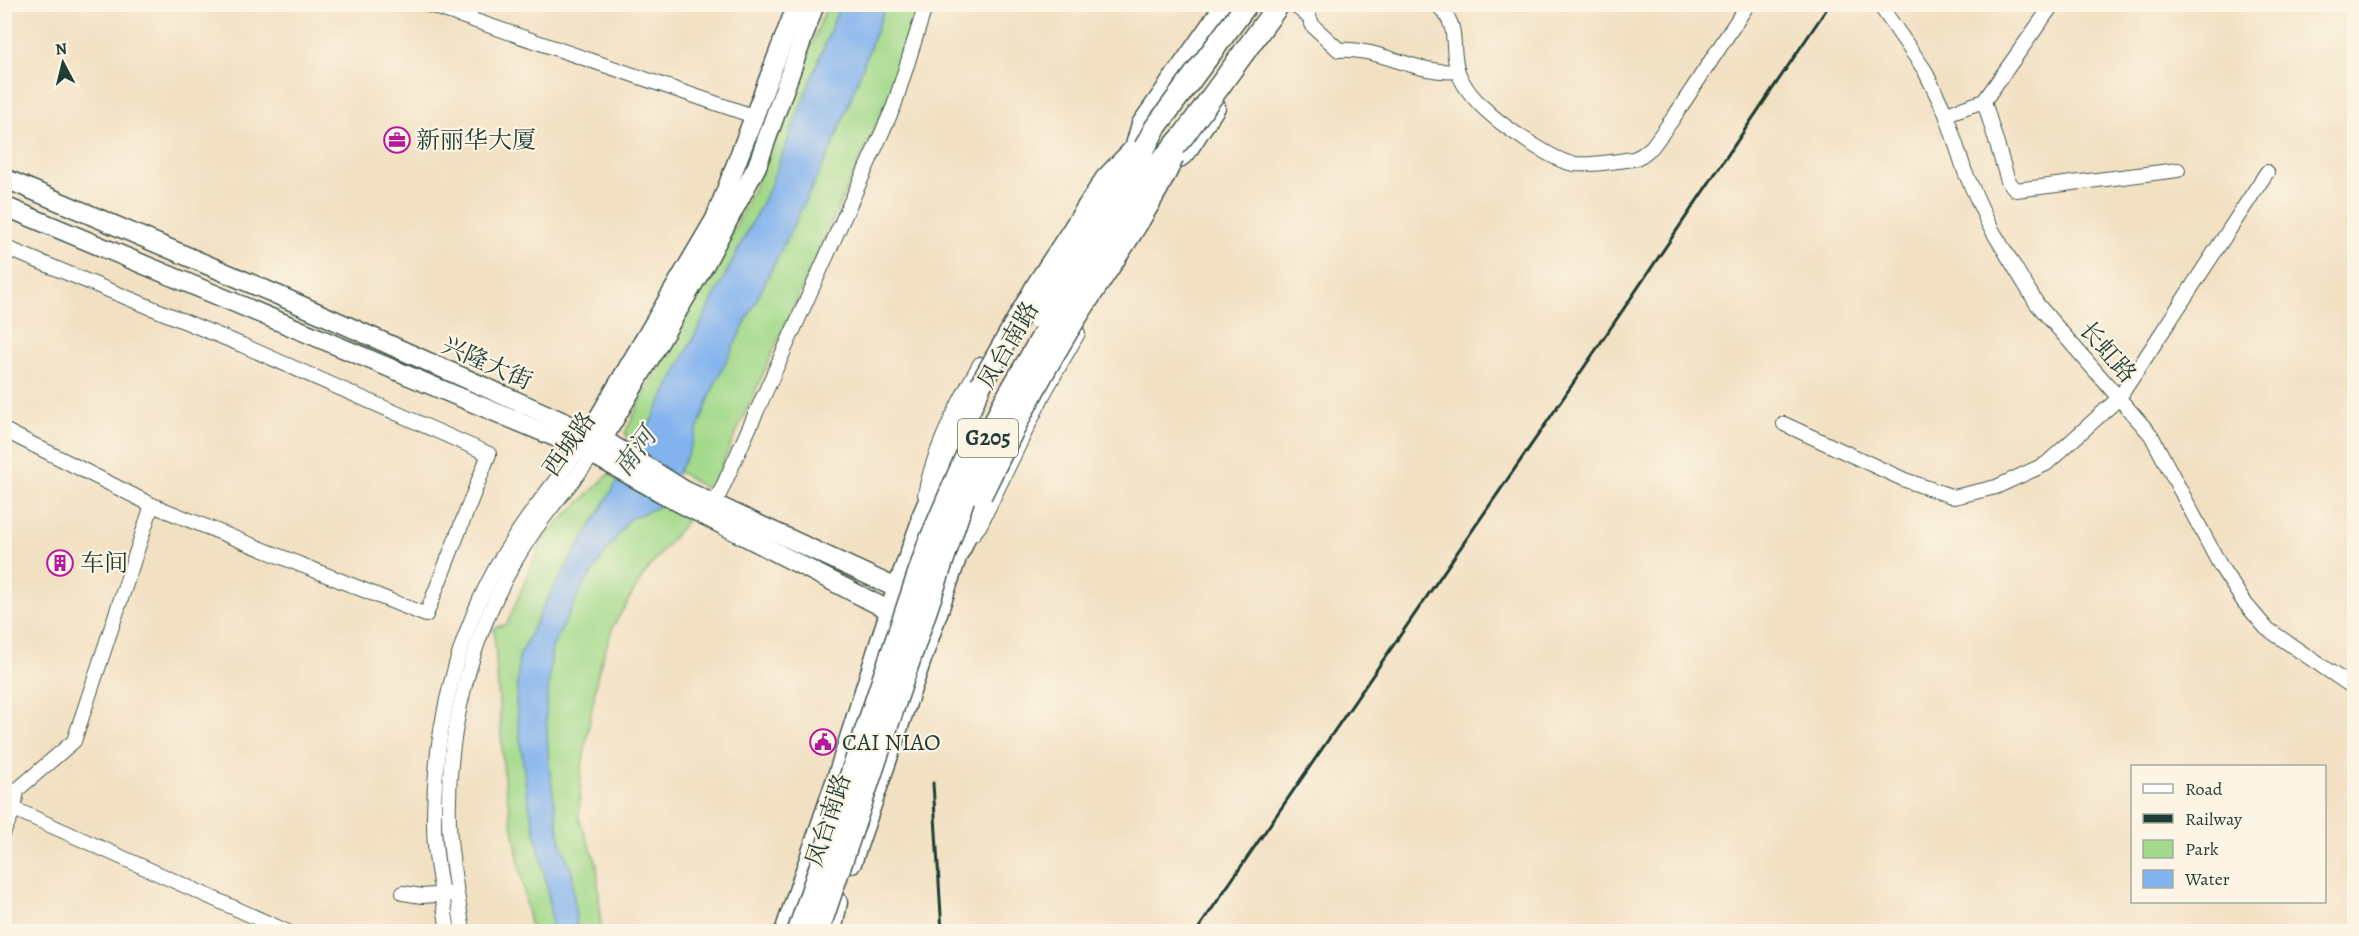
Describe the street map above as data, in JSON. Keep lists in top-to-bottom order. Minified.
{"streets":{"highway":["凤台南路","G205"],"main road":["兴隆大街","西城路"],"street":["长虹路"]},"crossings":[["凤台南路","兴隆大街"],["兴隆大街","西城路"]],"water":["南河"],"places":{"office":["新丽华大厦"],"building":["车间"],"public building":["CAI NIAO"]},"legend":["Road","Railway","Park","Water"],"north":"top"}
